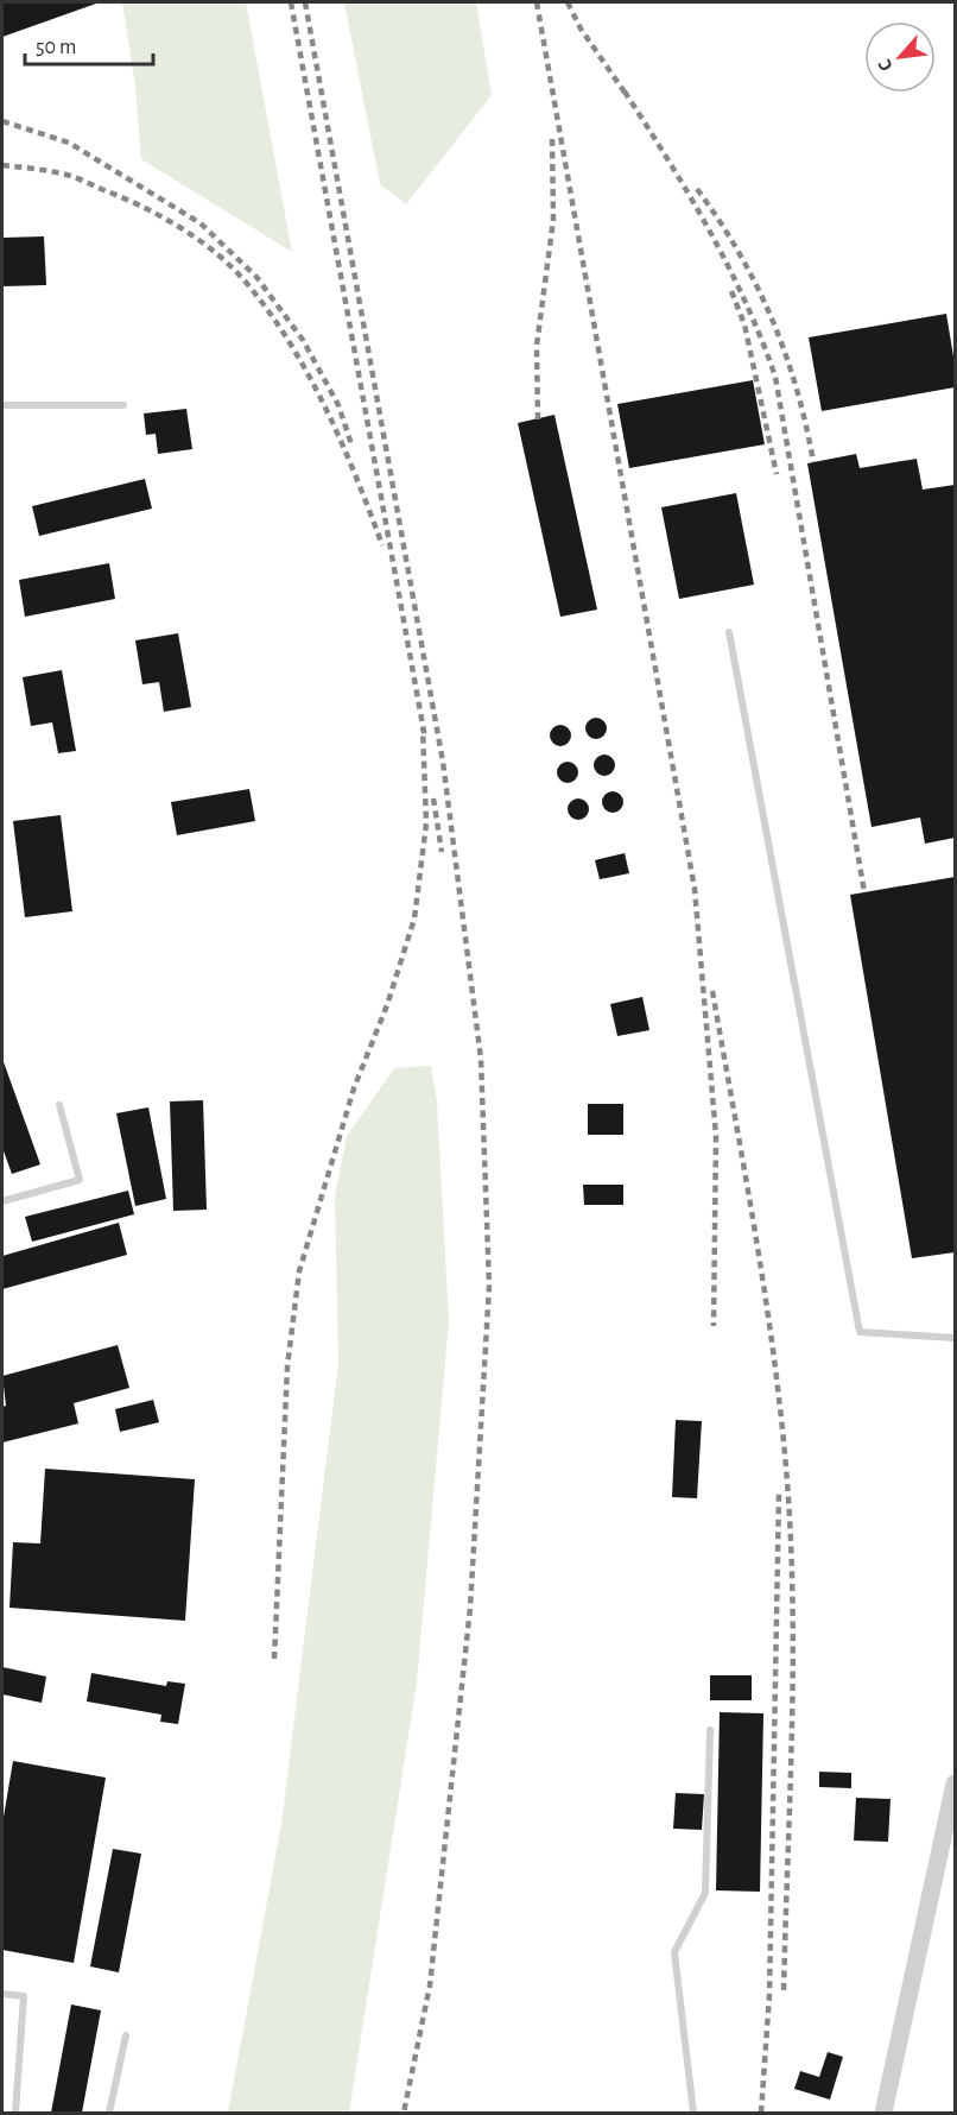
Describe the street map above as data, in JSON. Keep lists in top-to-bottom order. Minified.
{"scale_bar":"50 m","north":"bottom left"}
